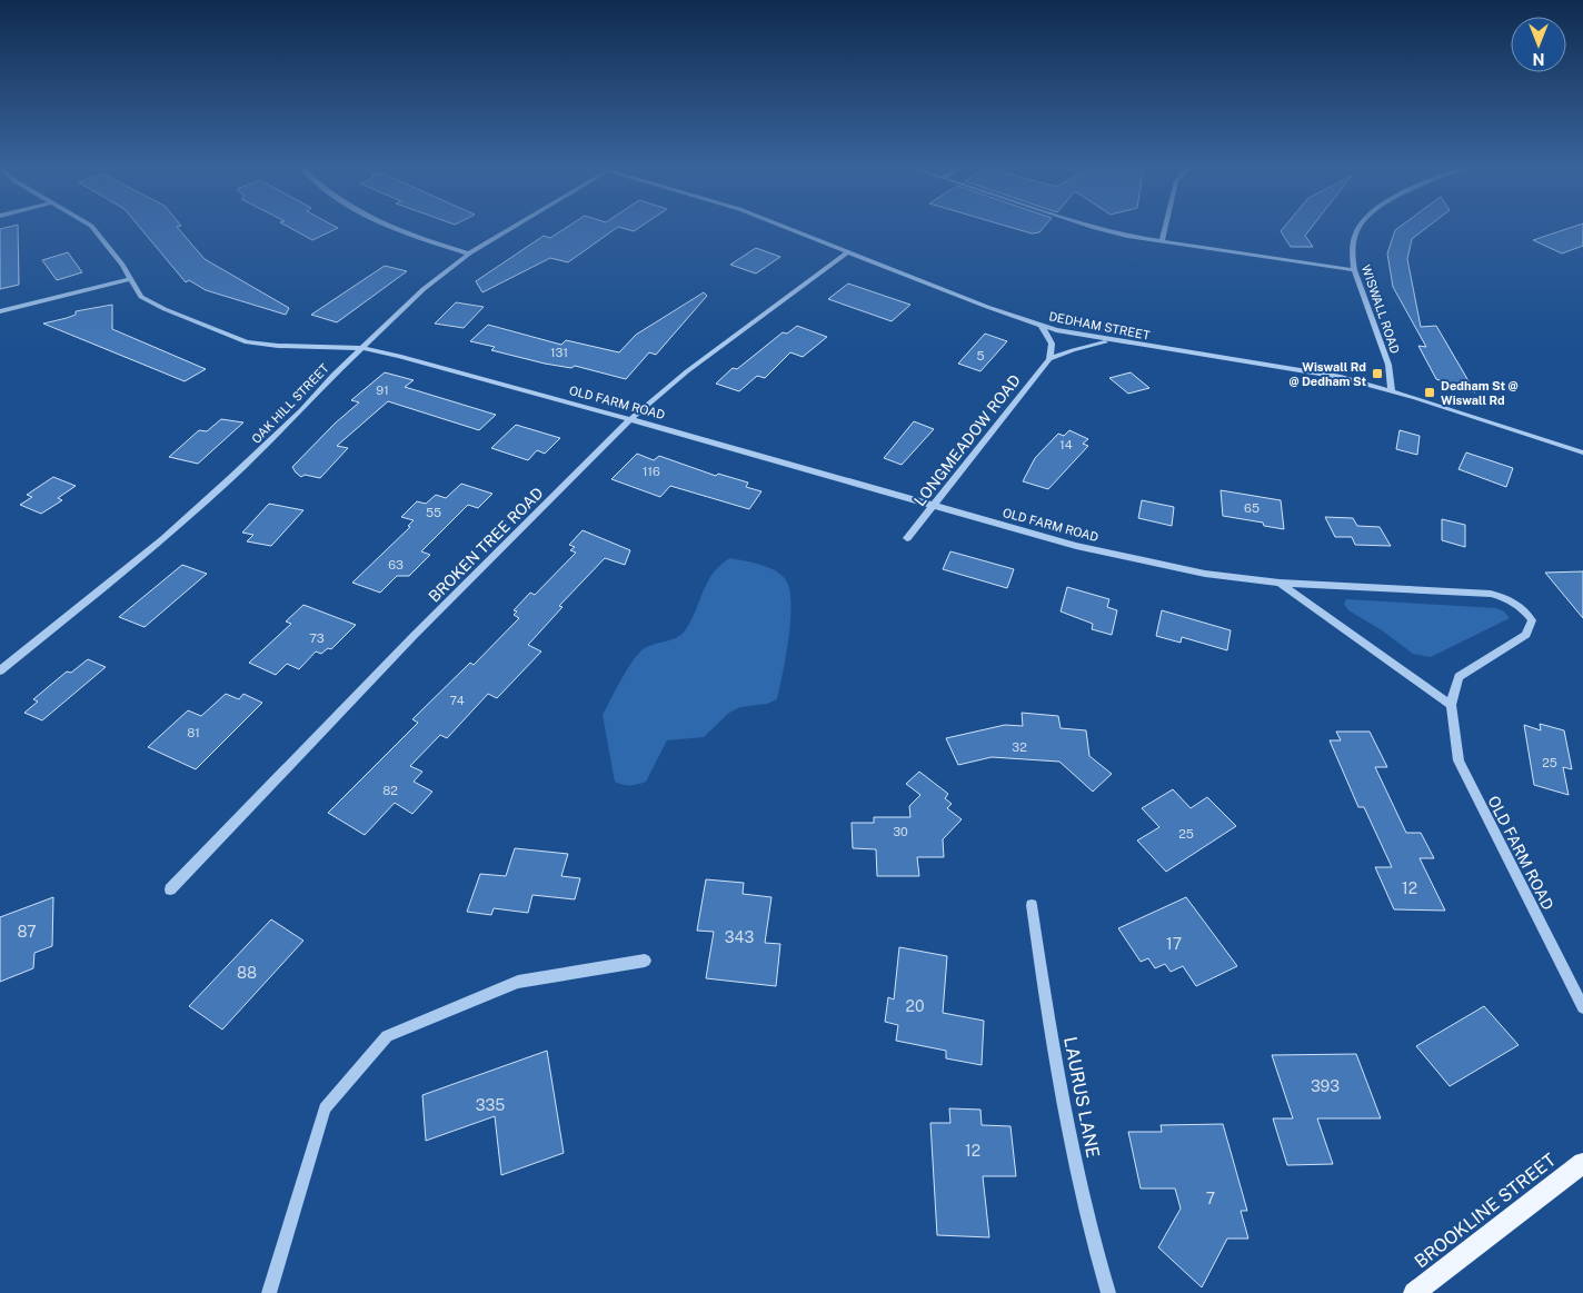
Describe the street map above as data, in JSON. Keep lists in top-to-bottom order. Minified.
{"streets":{"main road":["BROOKLINE STREET"],"street":["WISWALL ROAD","DEDHAM STREET","OLD FARM ROAD","OAK HILL STREET","LONGMEADOW ROAD","BROKEN TREE ROAD","LAURUS LANE"]},"crossings":[["WISWALL ROAD","DEDHAM STREET"],["DEDHAM STREET","BROKEN TREE ROAD"],["OLD FARM ROAD","OAK HILL STREET"],["OLD FARM ROAD","LONGMEADOW ROAD"],["OLD FARM ROAD","BROKEN TREE ROAD"]],"places":{"transit":["Wiswall Rd @ Dedham St","Dedham St @ Wiswall Rd"]},"house_numbers":["131","5","91","14","116","65","55","63","73","74","81","32","25","82","30","25","12","87","343","17","88","20","393","335","12","7"],"north":"bottom"}
